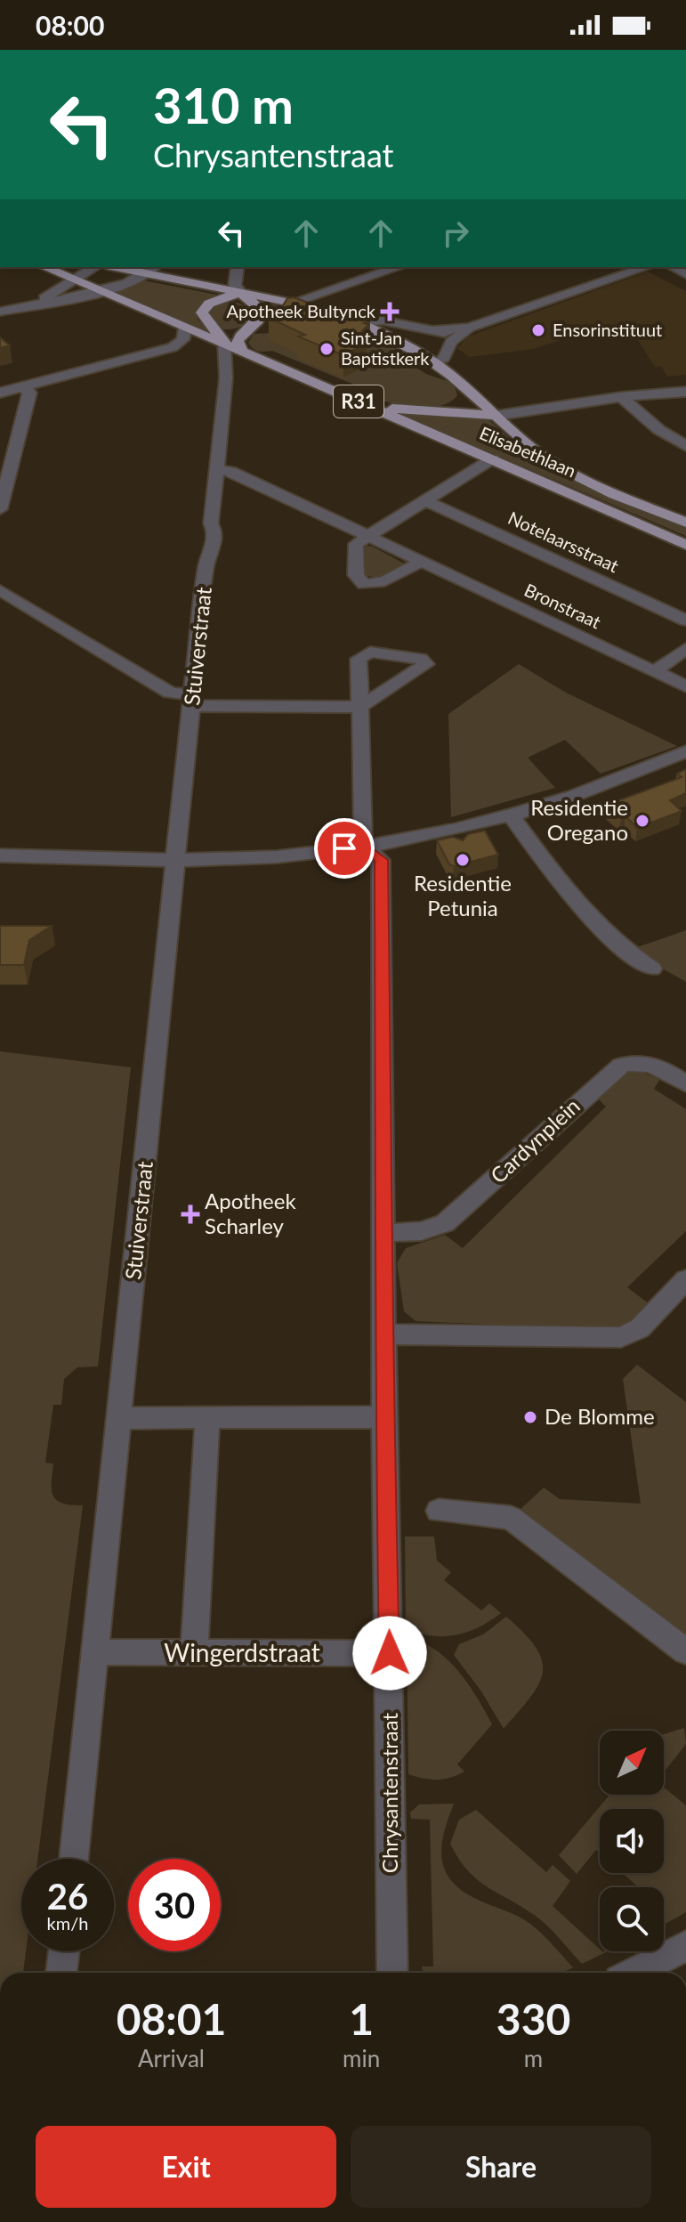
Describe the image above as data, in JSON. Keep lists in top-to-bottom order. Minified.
{"streets":{"main road":["R31","Elisabethlaan"],"street":["Notelaarsstraat","Bronstraat","Stuiverstraat","Cardynplein","Wingerdstraat","Chrysantenstraat"]},"crossings":[["Elisabethlaan","Stuiverstraat"],["Bronstraat","Stuiverstraat"],["Stuiverstraat","Wingerdstraat"],["Cardynplein","Chrysantenstraat"],["Wingerdstraat","Chrysantenstraat"]],"places":{"health":["Apotheek Bultynck","Apotheek Scharley"],"other":["Ensorinstituut","Sint-Jan Baptistkerk","Residentie Oregano","Residentie Petunia","De Blomme"]},"north":"top right","page":{"status":"08:00","turn":["310 m","Chrysantenstraat"],"speed":"26 km/h","limit":"30","eta":["08:01","Arrival","1","min","330","m"],"buttons":["Exit","Share"]}}
